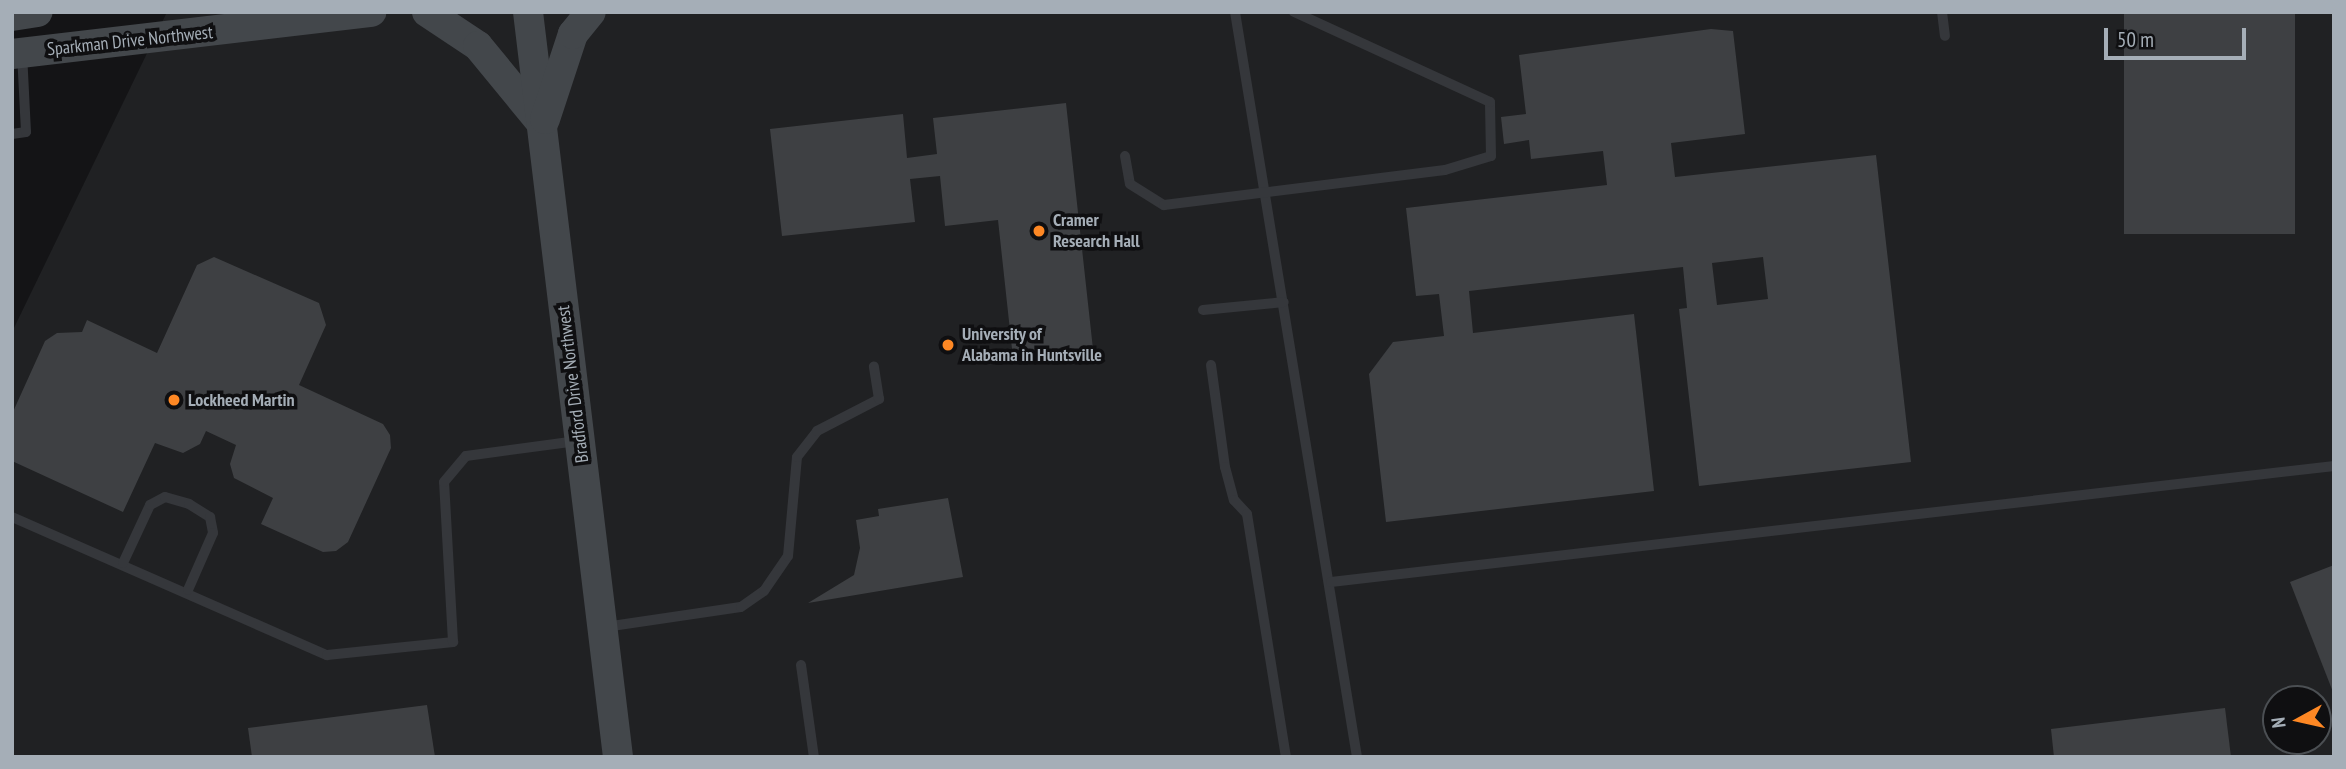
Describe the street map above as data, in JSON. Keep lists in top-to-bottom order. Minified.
{"streets":{"main road":["Sparkman Drive Northwest","Bradford Drive Northwest"]},"places":["Cramer Research Hall","University of Alabama in Huntsville","Lockheed Martin"],"scale_bar":"50 m","north":"left"}
